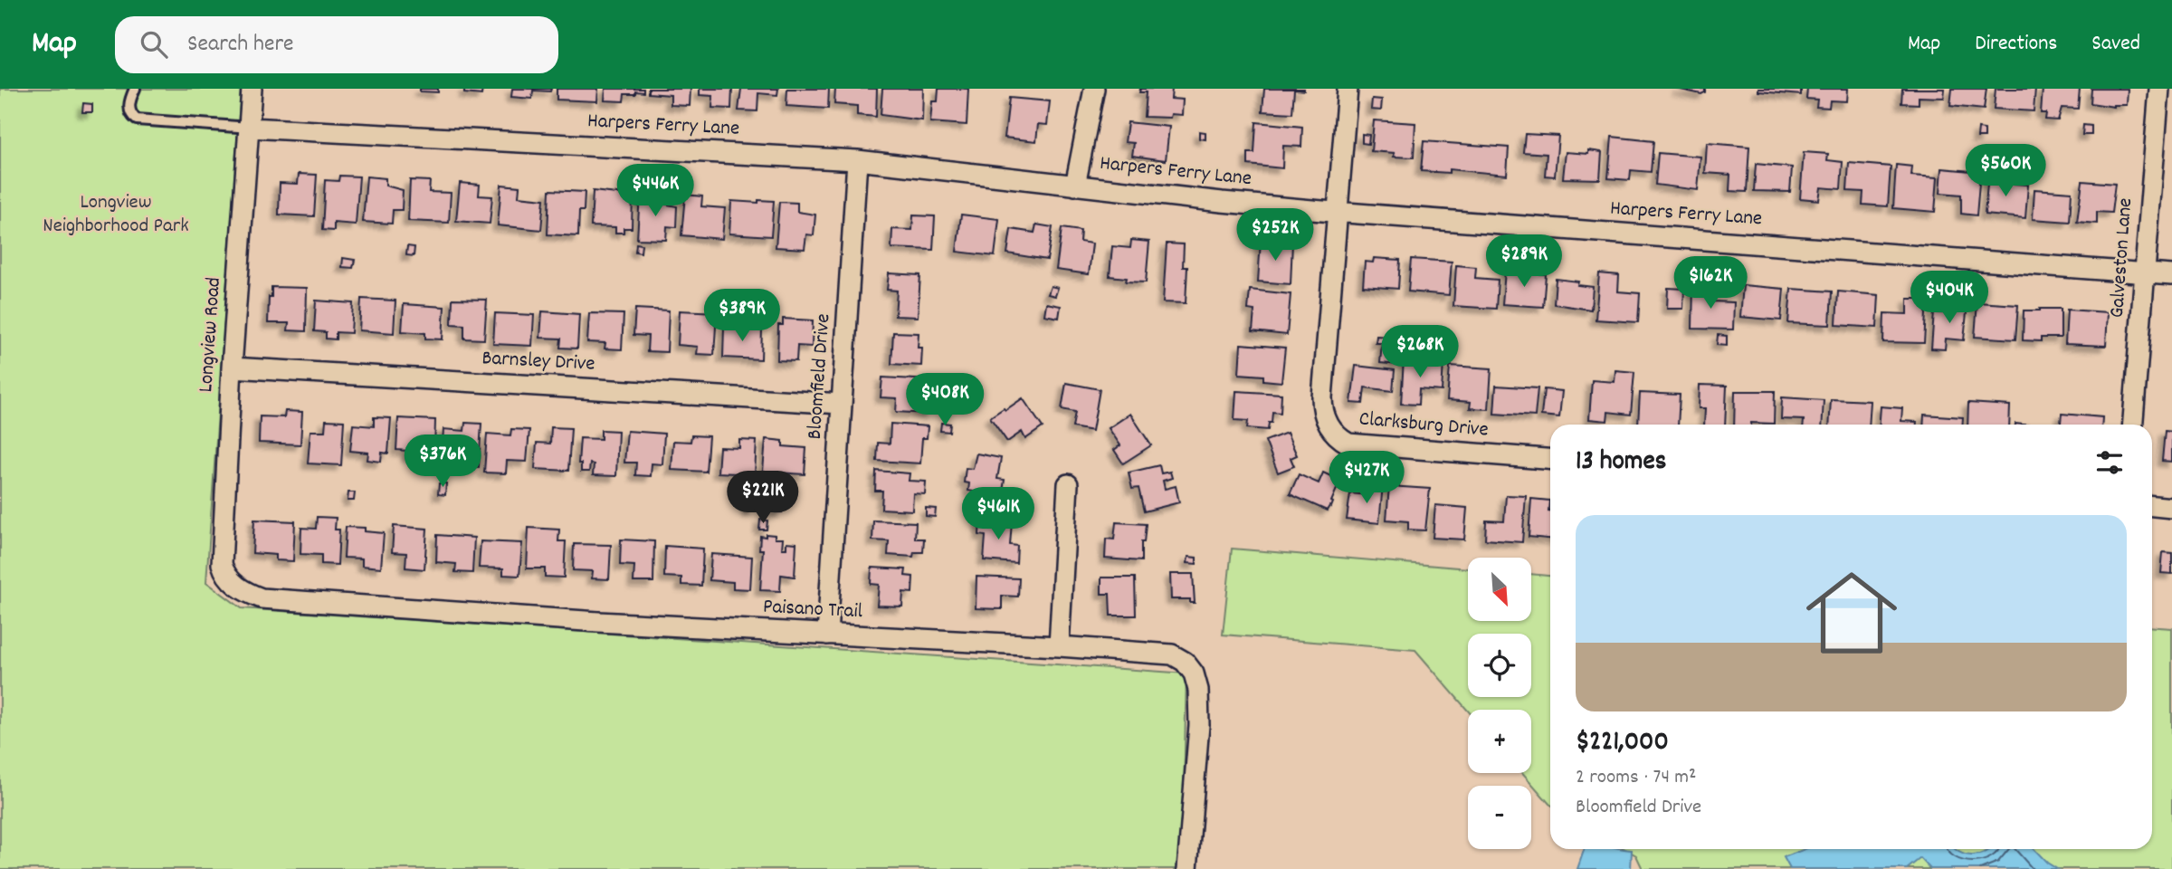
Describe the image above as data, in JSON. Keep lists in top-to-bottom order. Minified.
{"streets":{"street":["Harpers Ferry Lane","Galveston Lane","Longview Road","Barnsley Drive","Bloomfield Drive","Clarksburg Drive","Paisano Trail"]},"crossings":[["Harpers Ferry Lane","Galveston Lane"],["Harpers Ferry Lane","Longview Road"],["Harpers Ferry Lane","Bloomfield Drive"],["Harpers Ferry Lane","Clarksburg Drive"],["Longview Road","Barnsley Drive"],["Longview Road","Paisano Trail"],["Barnsley Drive","Bloomfield Drive"],["Bloomfield Drive","Paisano Trail"]],"parks":["Longview Neighborhood Park"],"north":"bottom right","page":{"header":"Map","search":"Search here","nav":["Map","Directions","Saved"],"price":["$560K","$446K","$252K","$289K","$162K","$404K","$389K","$268K","$408K","$376K","$427K","$221K","$461K"],"heading":"13 homes","list":[{"name":"$221,000","note":"2 rooms · 74 m² · Bloomfield Drive"}],"map_buttons":["+","−"]}}
